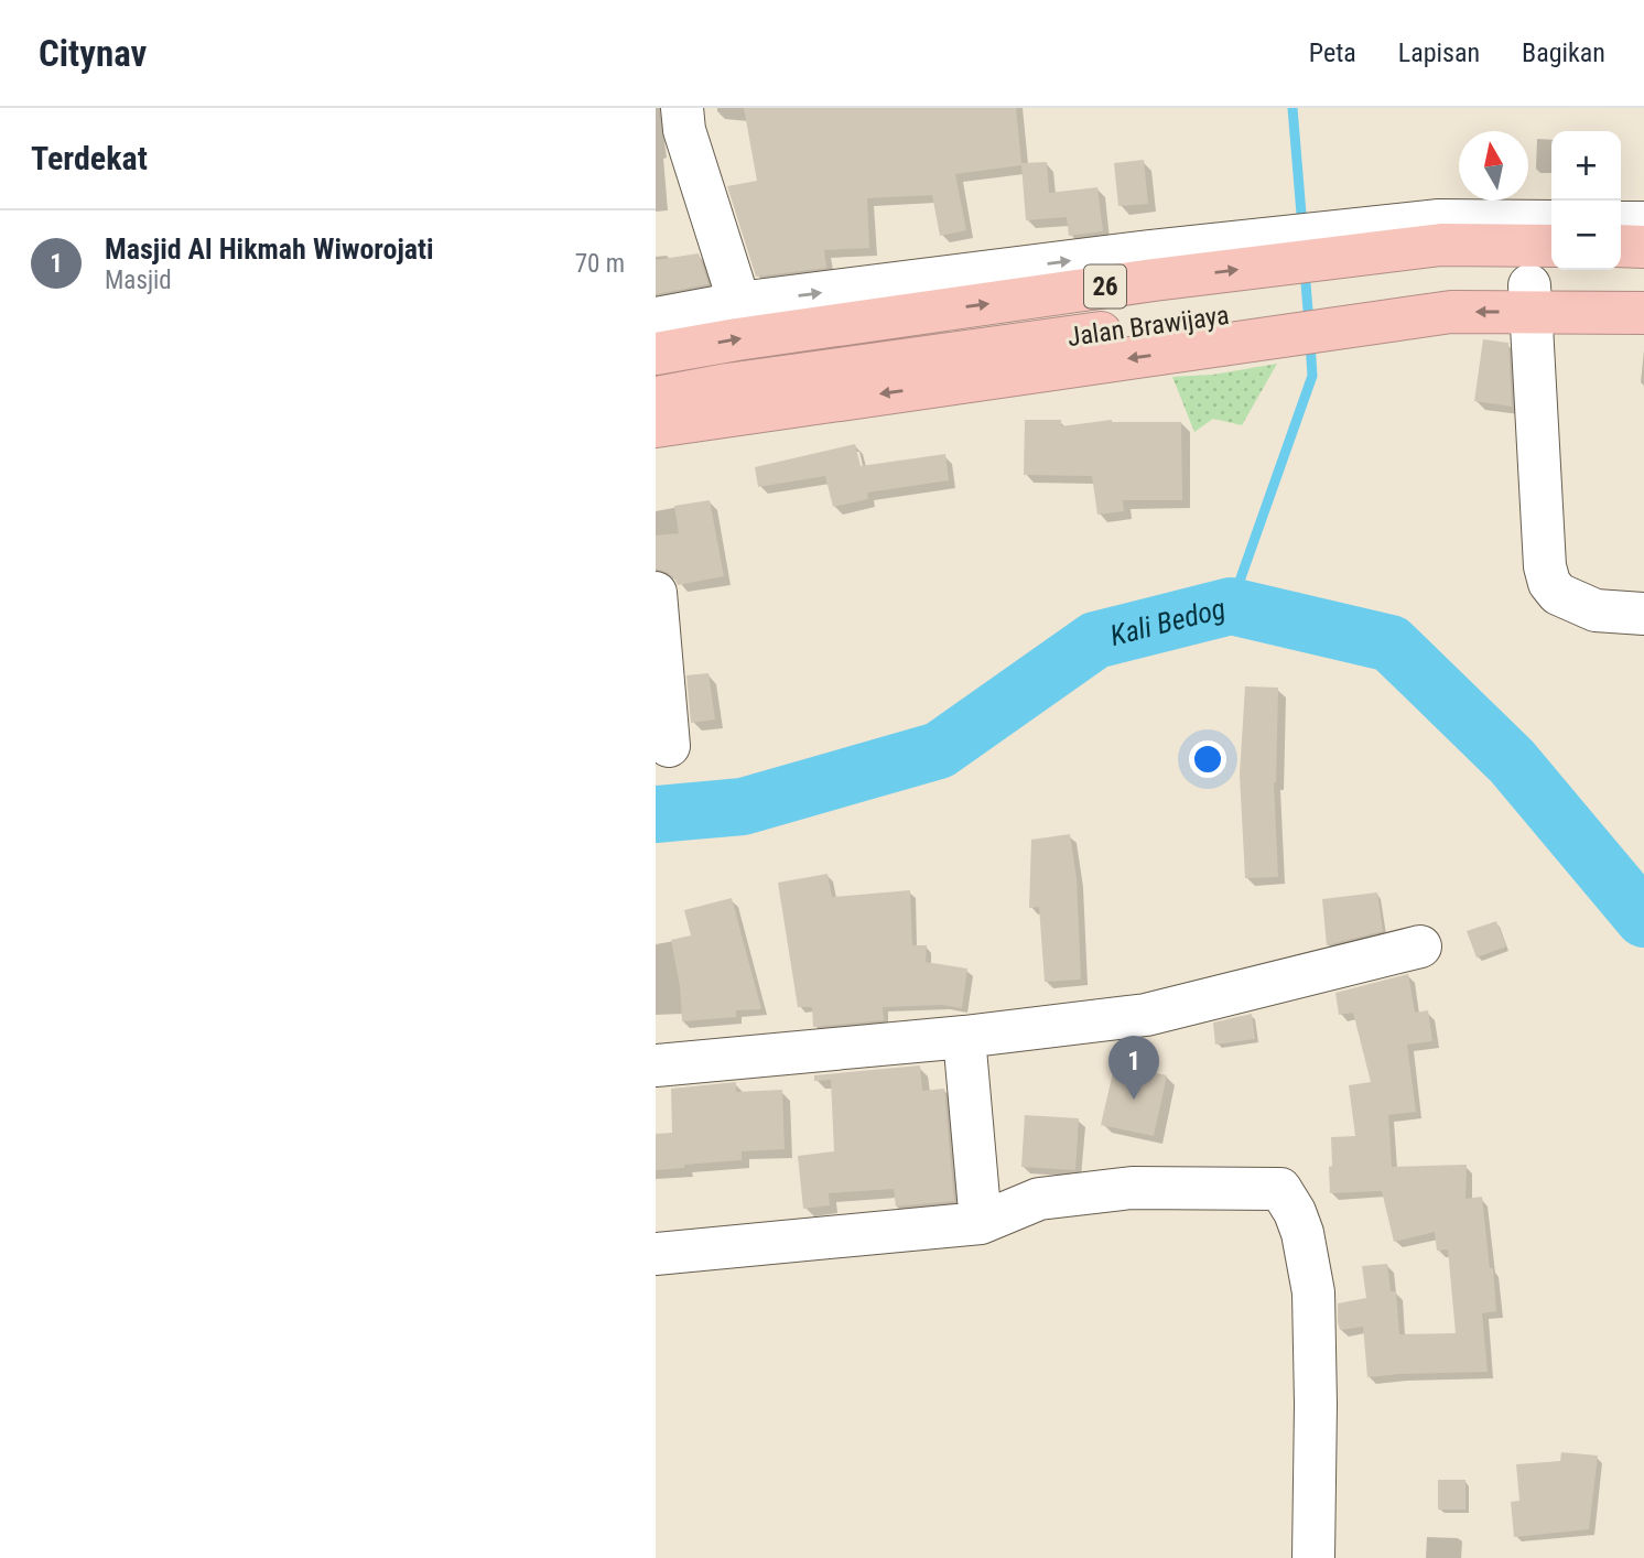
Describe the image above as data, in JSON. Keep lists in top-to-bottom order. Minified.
{"streets":{"highway":["26","Jalan Brawijaya"]},"water":["Kali Bedog"],"north":"top","page":{"header":"Citynav","nav":["Peta","Lapisan","Bagikan"],"heading":"Terdekat","map_buttons":["+","−"],"list":[{"mark":"1","name":"Masjid Al Hikmah Wiworojati","note":"Masjid","value":"70 m"}],"pins":"1"}}
